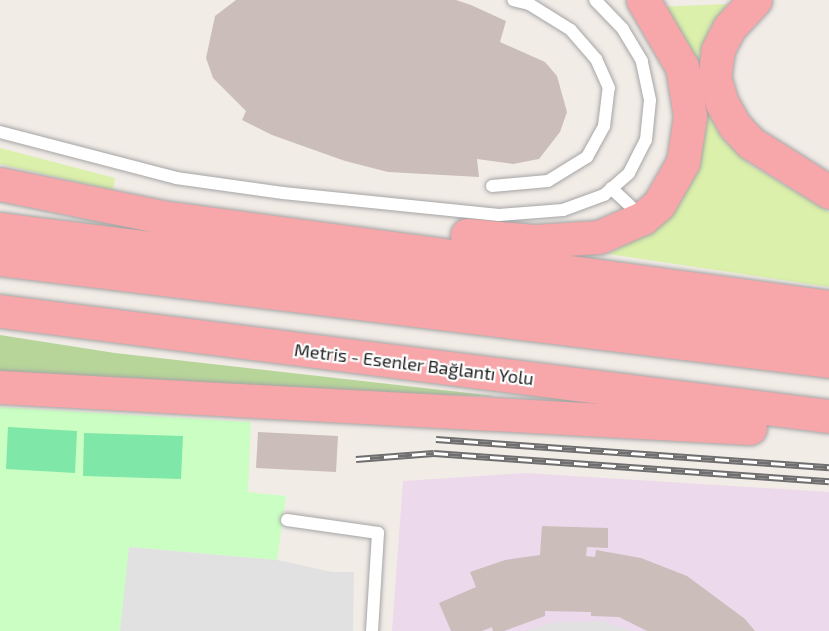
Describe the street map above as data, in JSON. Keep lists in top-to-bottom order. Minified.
{"streets":{"highway":["Metris - Esenler Bağlantı Yolu"]}}
